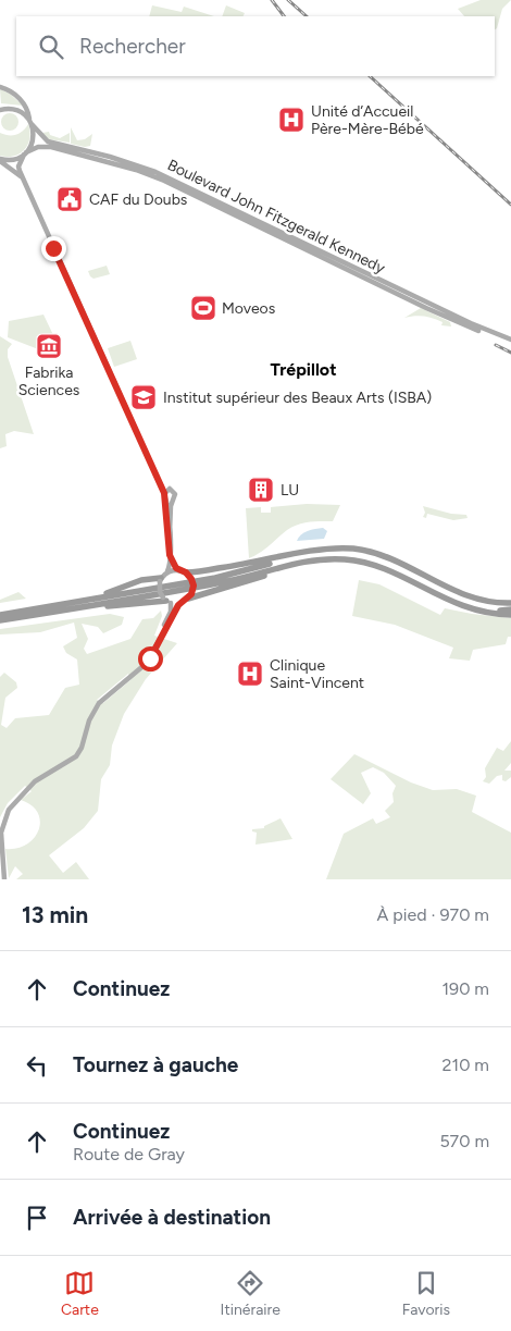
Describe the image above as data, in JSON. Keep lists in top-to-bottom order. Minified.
{"streets":{"main road":["Boulevard John Fitzgerald Kennedy"]},"districts":["Trépillot"],"places":{"hospital":["Unité d’Accueil Père-Mère-Bébé","Clinique Saint-Vincent"],"public building":["CAF du Doubs"],"sports":["Moveos"],"museum":["Fabrika Sciences"],"school or university":["Institut supérieur des Beaux Arts (ISBA)"],"building":["LU"]},"page":{"search":"Rechercher","heading":["13 min","À pied · 970 m"],"list":[["Continuez","190 m"],["Tournez à gauche","210 m"],["Continuez","Route de Gray","570 m"],"Arrivée à destination"],"nav":["Carte","Itinéraire","Favoris"]}}
